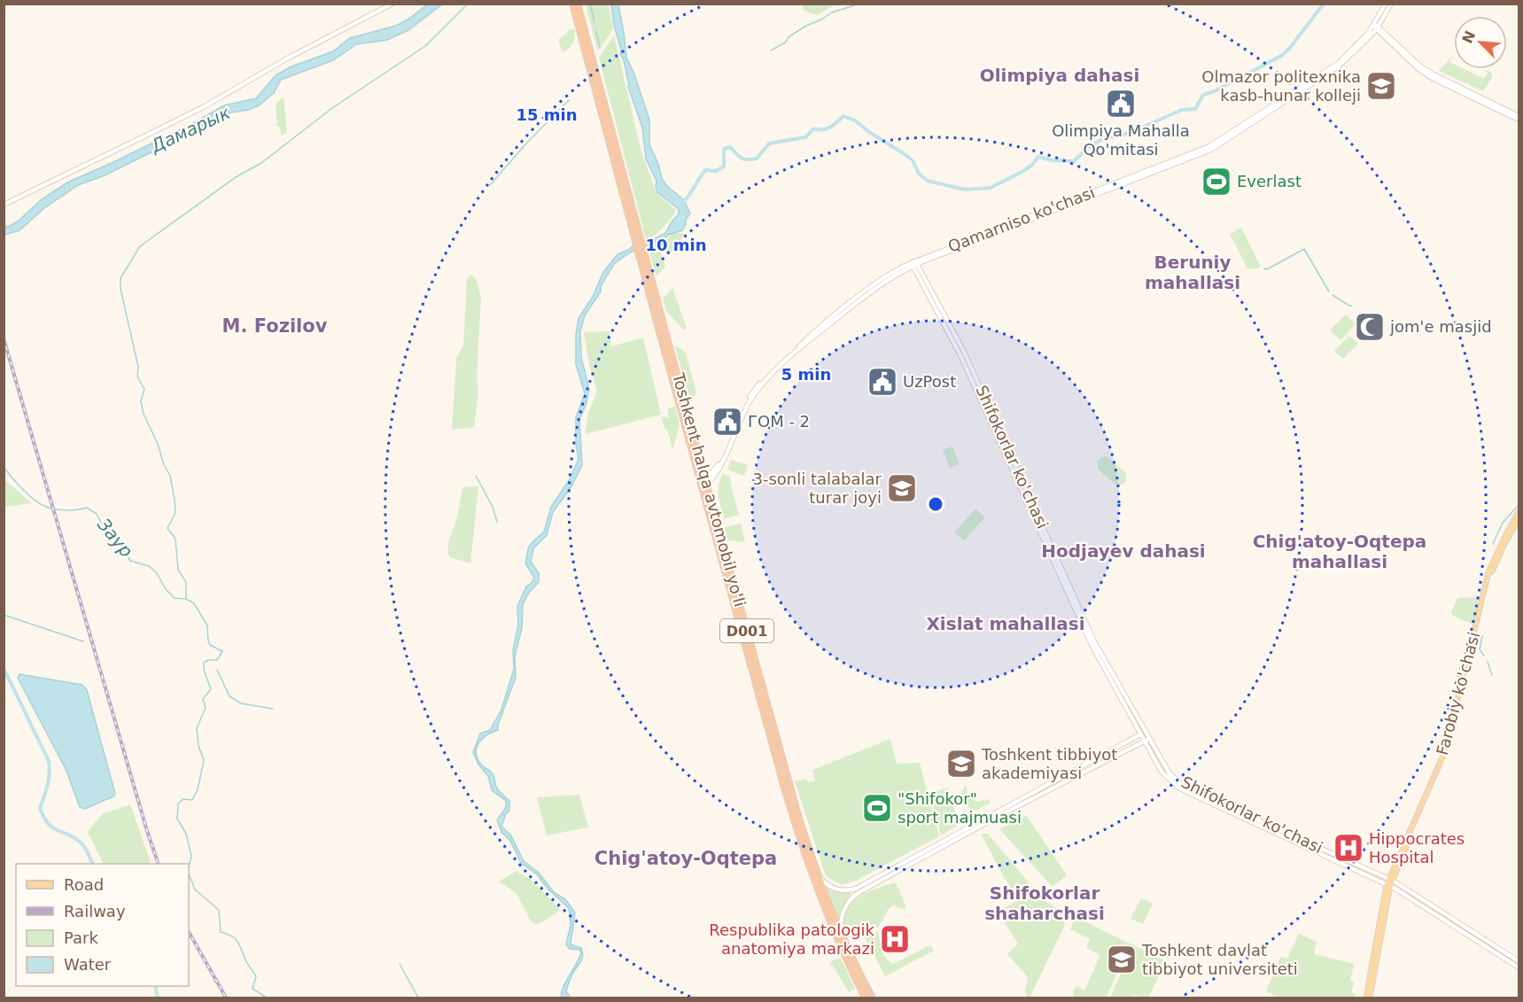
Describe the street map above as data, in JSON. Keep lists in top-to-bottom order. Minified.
{"streets":{"highway":["Toshkent halqa avtomobil yo'li","D001"],"main road":["Qamarniso ko'chasi","Shifokorlar ko'chasi","Farobiy ko'chasi"]},"crossings":[["Qamarniso ko'chasi","Shifokorlar ko'chasi"],["Qamarniso ko'chasi","Toshkent halqa avtomobil yo'li"],["Shifokorlar ko'chasi","Farobiy ko'chasi"]],"districts":["Olimpiya dahasi","Beruniy mahallasi","M. Fozilov","Chig'atoy-Oqtepa mahallasi","Hodjayev dahasi","Xislat mahallasi","Chig'atoy-Oqtepa","Shifokorlar shaharchasi"],"water":["Дамарык","Заур"],"places":{"school or university":["Оlmazor politexnika kasb-hunar kolleji","3-sonli talabalar turar joyi","Toshkent tibbiyot akademiyasi","Toshkent davlat tibbiyot universiteti"],"public building":["Olimpiya Mahalla Qo'mitasi","UzPost","ГОМ - 2"],"sports":["Everlast","\"Shifokor\" sport majmuasi"],"mosque":["jom'e masjid"],"hospital":["Hippocrates Hospital","Respublika patologik anatomiya markazi"]},"legend":["Road","Railway","Park","Water"],"north":"top left","rings":["15 min","10 min","5 min"]}
